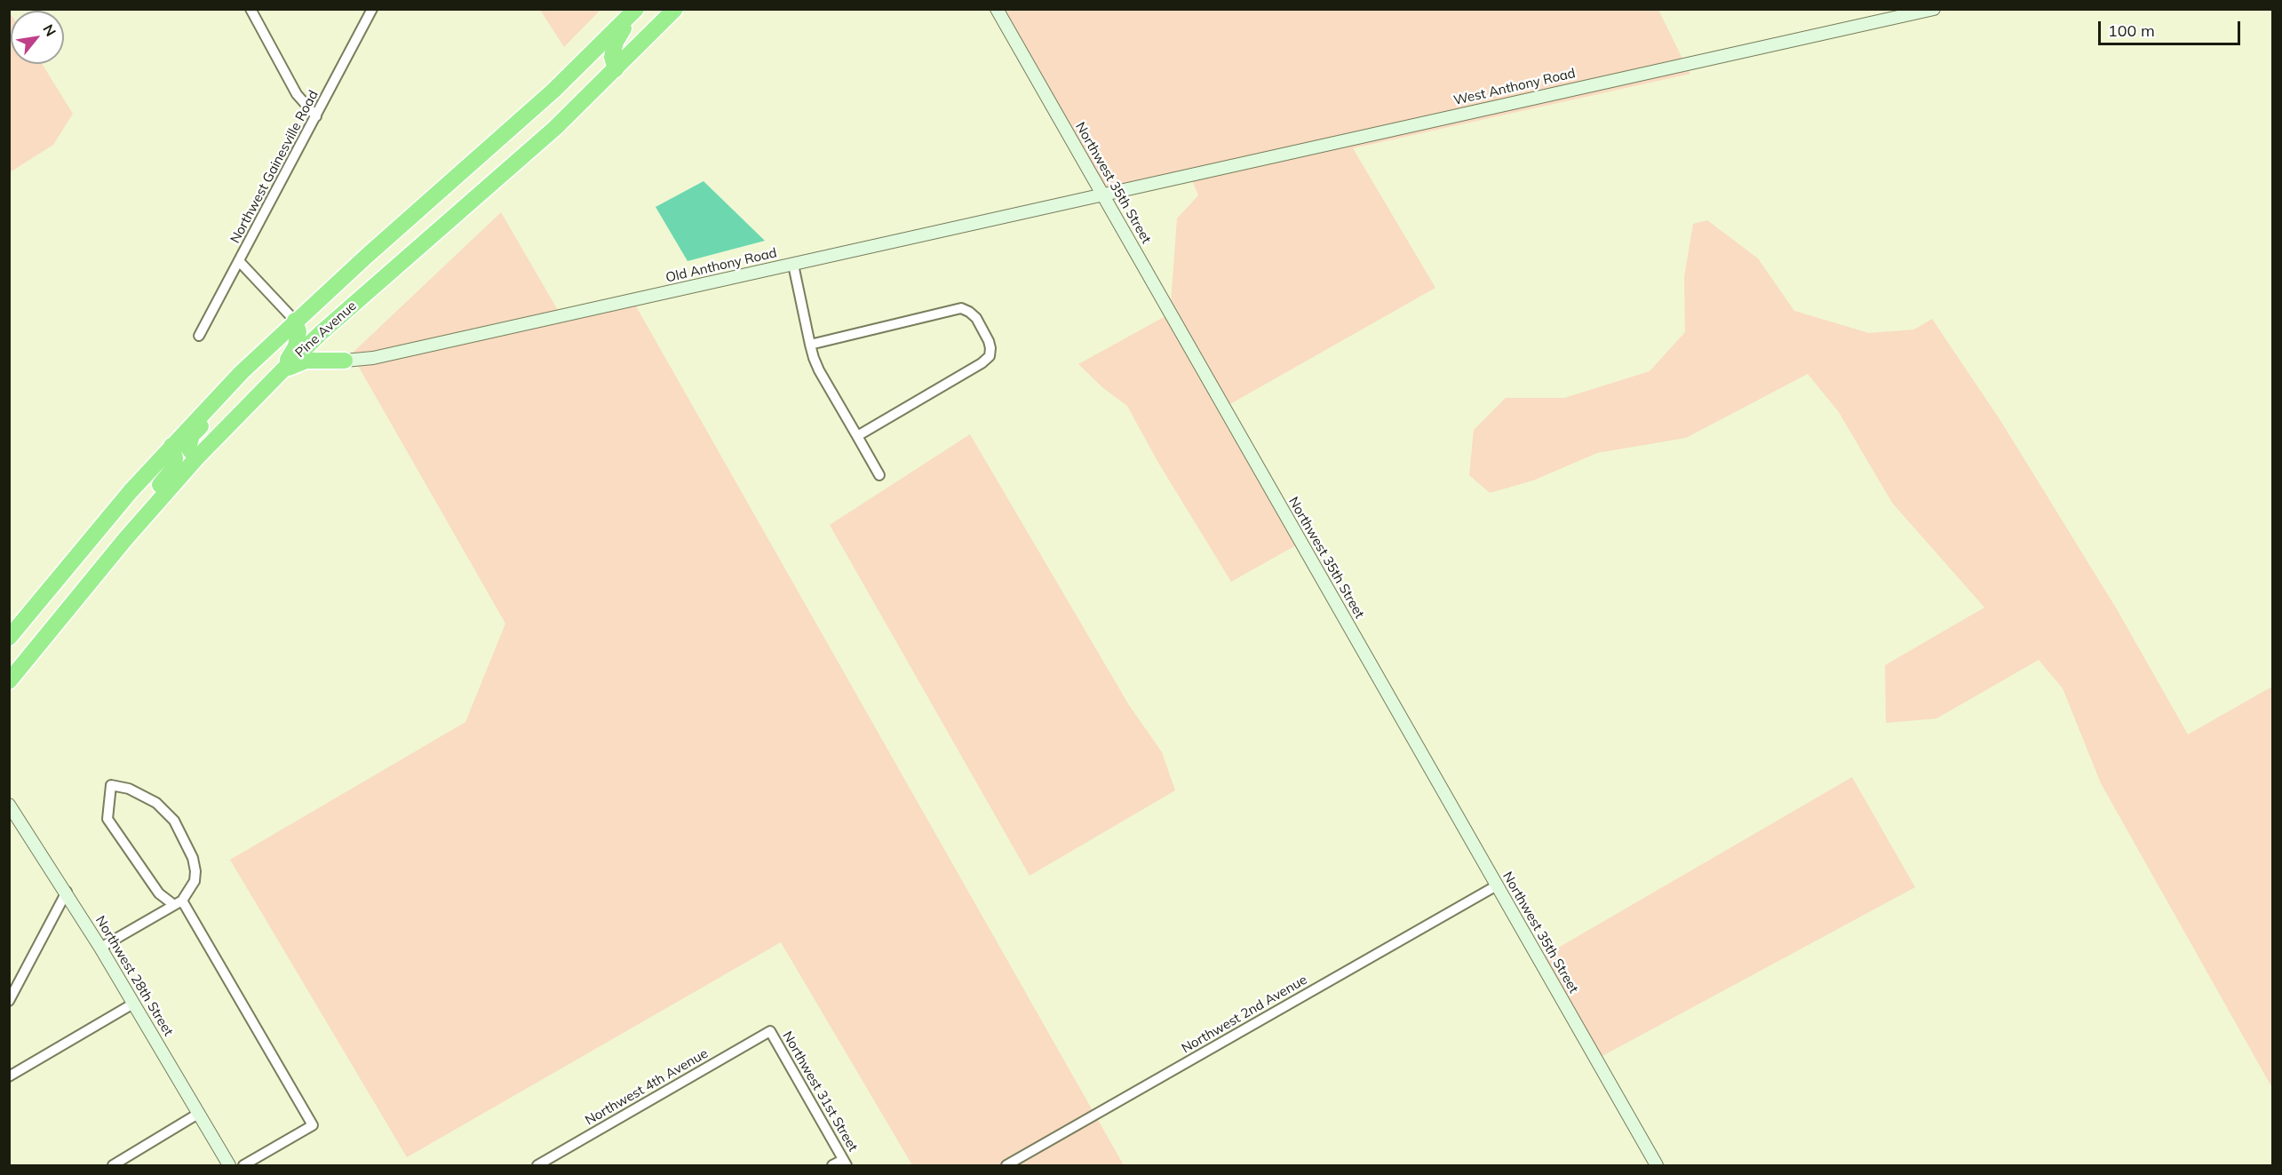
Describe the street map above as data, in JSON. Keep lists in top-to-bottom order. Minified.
{"streets":{"highway":["Pine Avenue"],"street":["West Anthony Road","Northwest Gainesville Road","Northwest 35th Street","Old Anthony Road","Northwest 28th Street","Northwest 2nd Avenue","Northwest 4th Avenue","Northwest 31st Street"]},"crossings":[["West Anthony Road","Northwest 35th Street"],["West Anthony Road","Old Anthony Road"],["Northwest 35th Street","Old Anthony Road"],["Northwest 35th Street","Northwest 2nd Avenue"],["Northwest 4th Avenue","Northwest 31st Street"]],"scale_bar":"100 m","north":"top right"}
